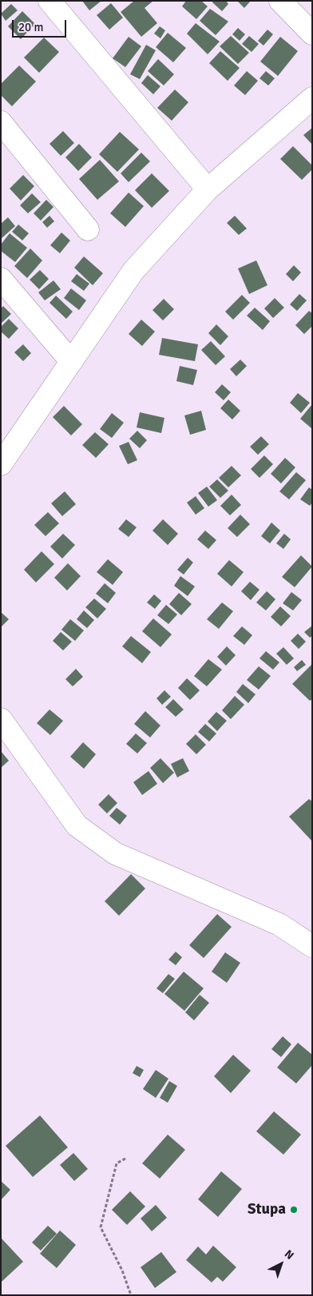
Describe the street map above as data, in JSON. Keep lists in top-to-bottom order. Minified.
{"places":["Stupa"],"scale_bar":"20 m","north":"top right"}
